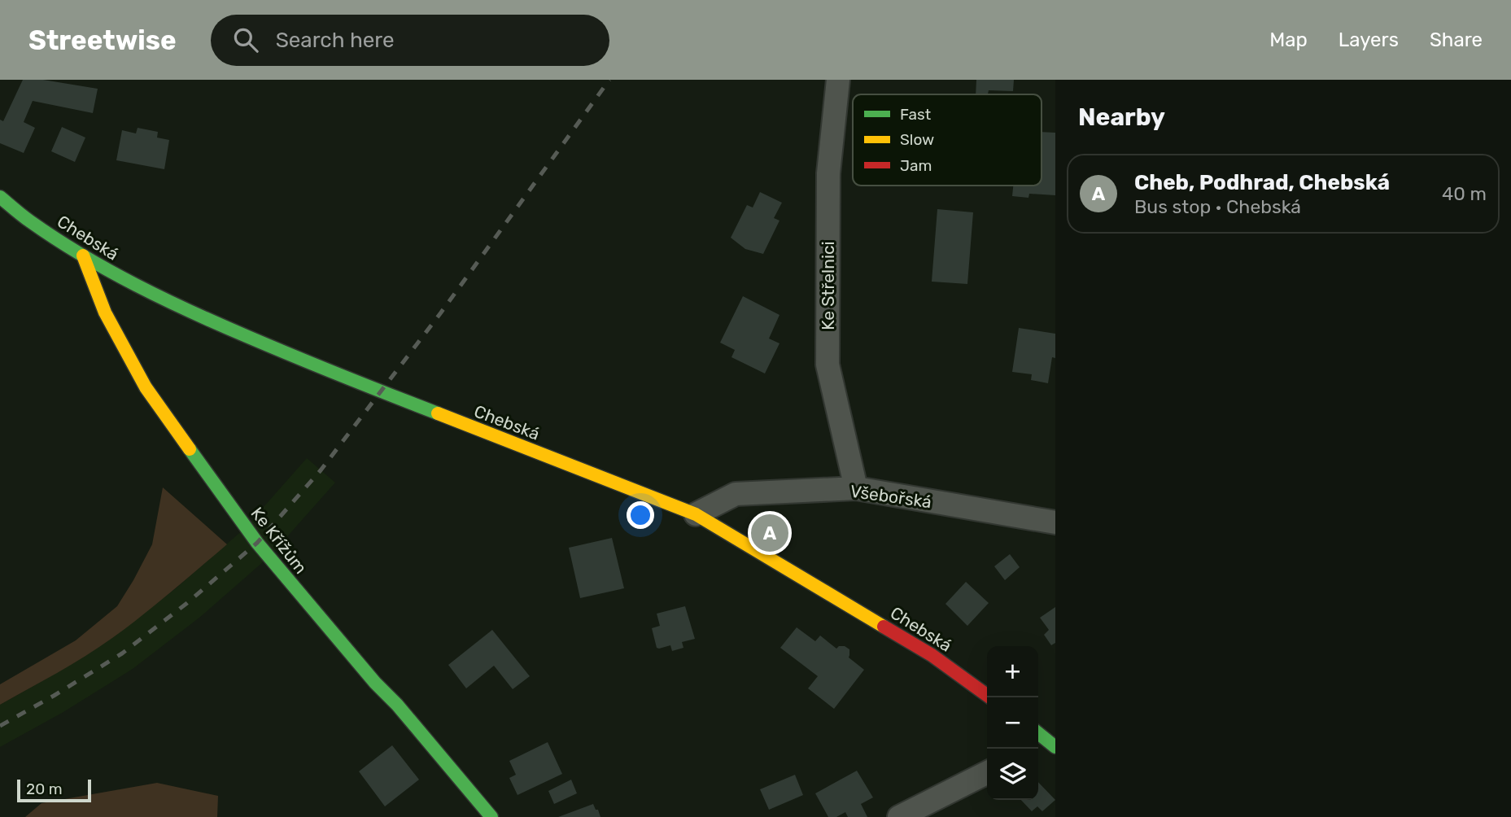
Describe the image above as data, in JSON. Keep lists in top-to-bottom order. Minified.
{"streets":{"street":["Chebská","Ke Střelnici","Všebořská","Ke Křížům"]},"crossings":[["Chebská","Všebořská"],["Chebská","Ke Křížům"],["Ke Střelnici","Všebořská"]],"legend":["Fast","Slow","Jam"],"scale_bar":"20 m","page":{"header":"Streetwise","search":"Search here","nav":["Map","Layers","Share"],"heading":"Nearby","list":[{"mark":"A","name":"Cheb, Podhrad, Chebská","note":"Bus stop · Chebská","value":"40 m"}],"pins":"A","map_buttons":["+","−"],"scale":"20 m"}}
